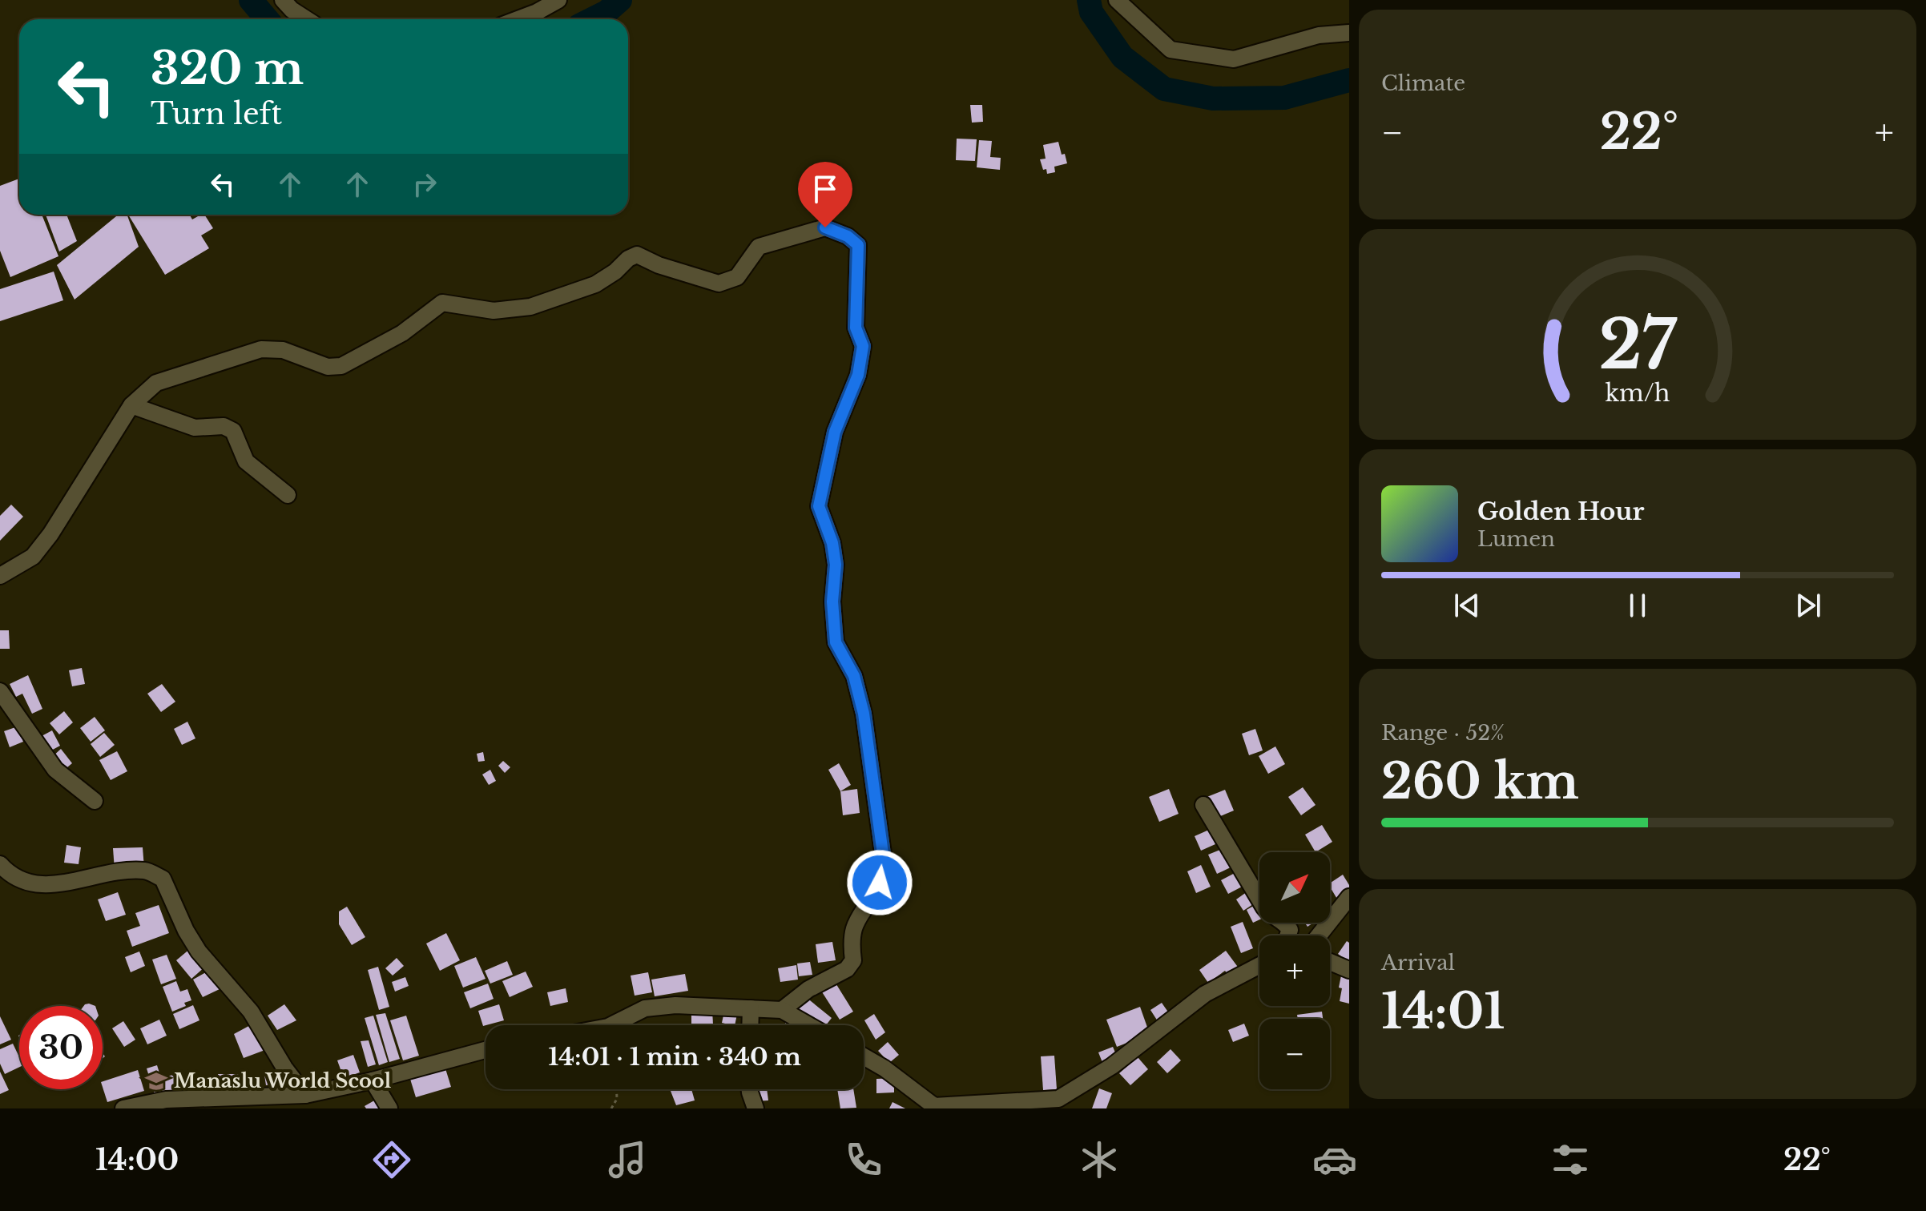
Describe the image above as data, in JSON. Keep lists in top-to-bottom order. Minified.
{"places":{"school or university":["Manaslu World Scool"]},"north":"top right","page":{"tile":["Climate",["Range · 52%","260 km"],["Arrival","14:01"]],"turn":["320 m","Turn left"],"heat":["−","22°","+"],"song":["Golden Hour","Lumen"],"map_buttons":["+","−"],"limit":"30","trip":"14:01 · 1 min · 340 m","tabs":["14:00","22°"],"gauge":["27","km/h"]}}
